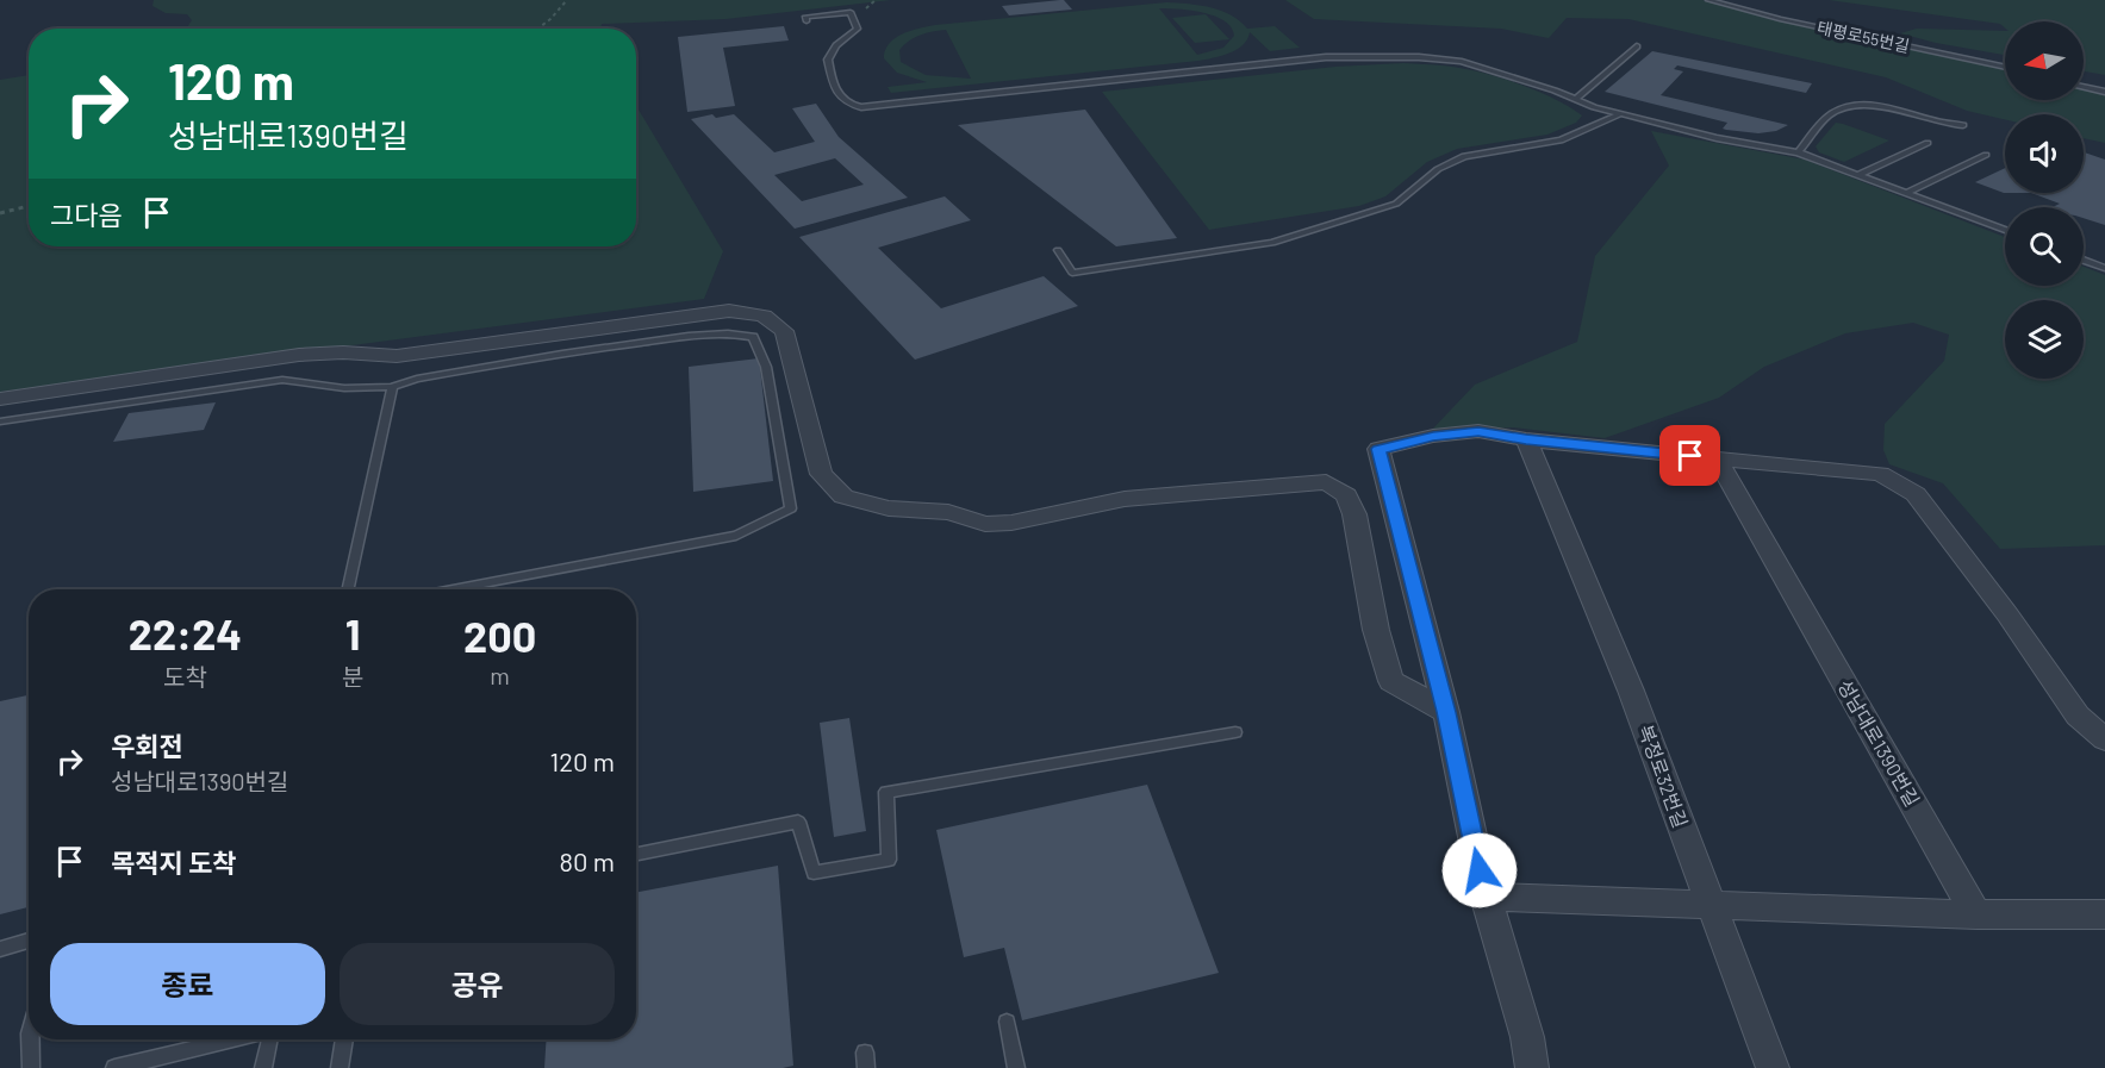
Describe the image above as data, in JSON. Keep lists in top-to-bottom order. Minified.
{"streets":{"street":["성남대로1390번길","복정로32번길"],"lane":["태평로55번길"]},"north":"left","page":{"turn":["120 m","성남대로1390번길"],"then":"그다음","eta":["22:24","도착","1","분","200","m"],"list":[{"name":"우회전","note":"성남대로1390번길","value":"120 m"},{"name":"목적지 도착","value":"80 m"}],"buttons":["종료","공유"]}}
